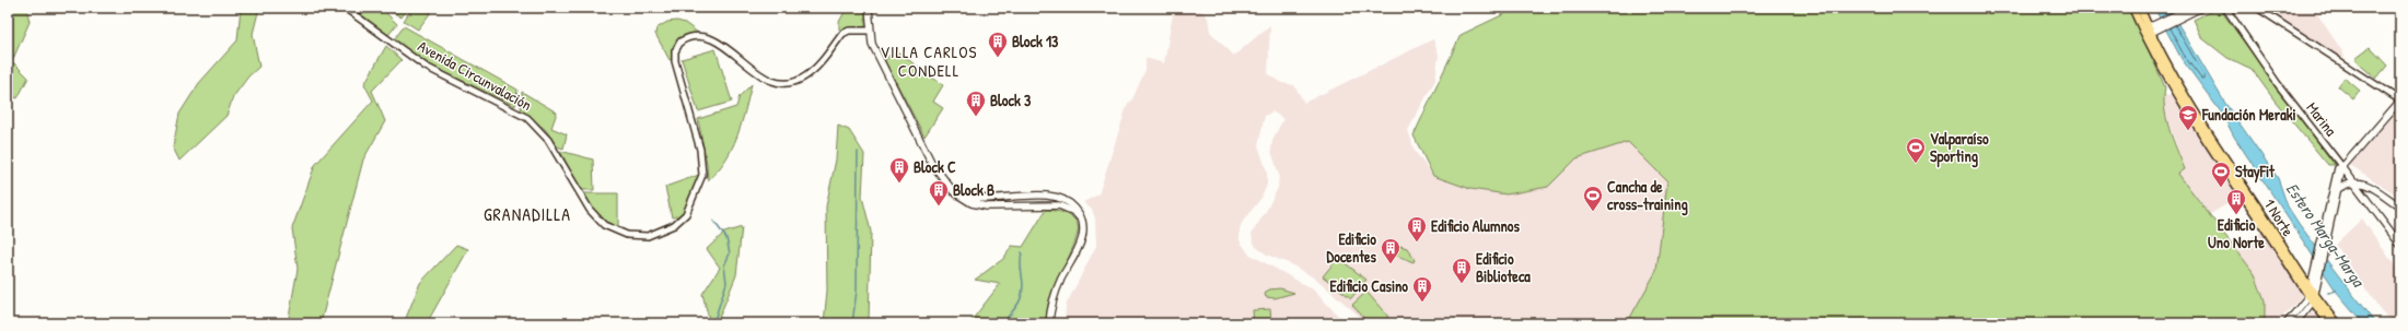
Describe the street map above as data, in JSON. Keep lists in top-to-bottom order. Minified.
{"streets":{"main road":["Marina","1 Norte"],"street":["Avenida Circunvalación"]},"districts":["VILLA CARLOS CONDELL","GRANADILLA"],"water":["Estero Marga-Marga"],"places":{"building":["Block 13","Block 3","Block C","Block B","Edificio Uno Norte","Edificio Alumnos","Edificio Docentes","Edificio Biblioteca","Edificio Casino"],"school or university":["Fundación Meraki"],"sports":["Valparaíso Sporting","StayFit","Cancha de cross-training"]}}
